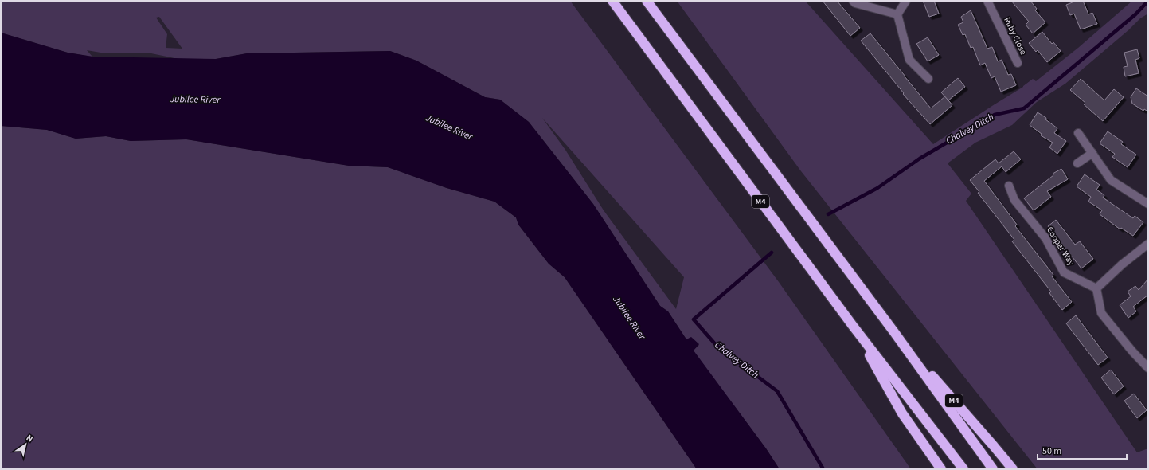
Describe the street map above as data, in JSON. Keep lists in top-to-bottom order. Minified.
{"streets":{"highway":["M4"],"street":["Ruby Close","Cooper Way"]},"water":["Jubilee River","Chalvey Ditch"],"scale_bar":"50 m","north":"top right"}
